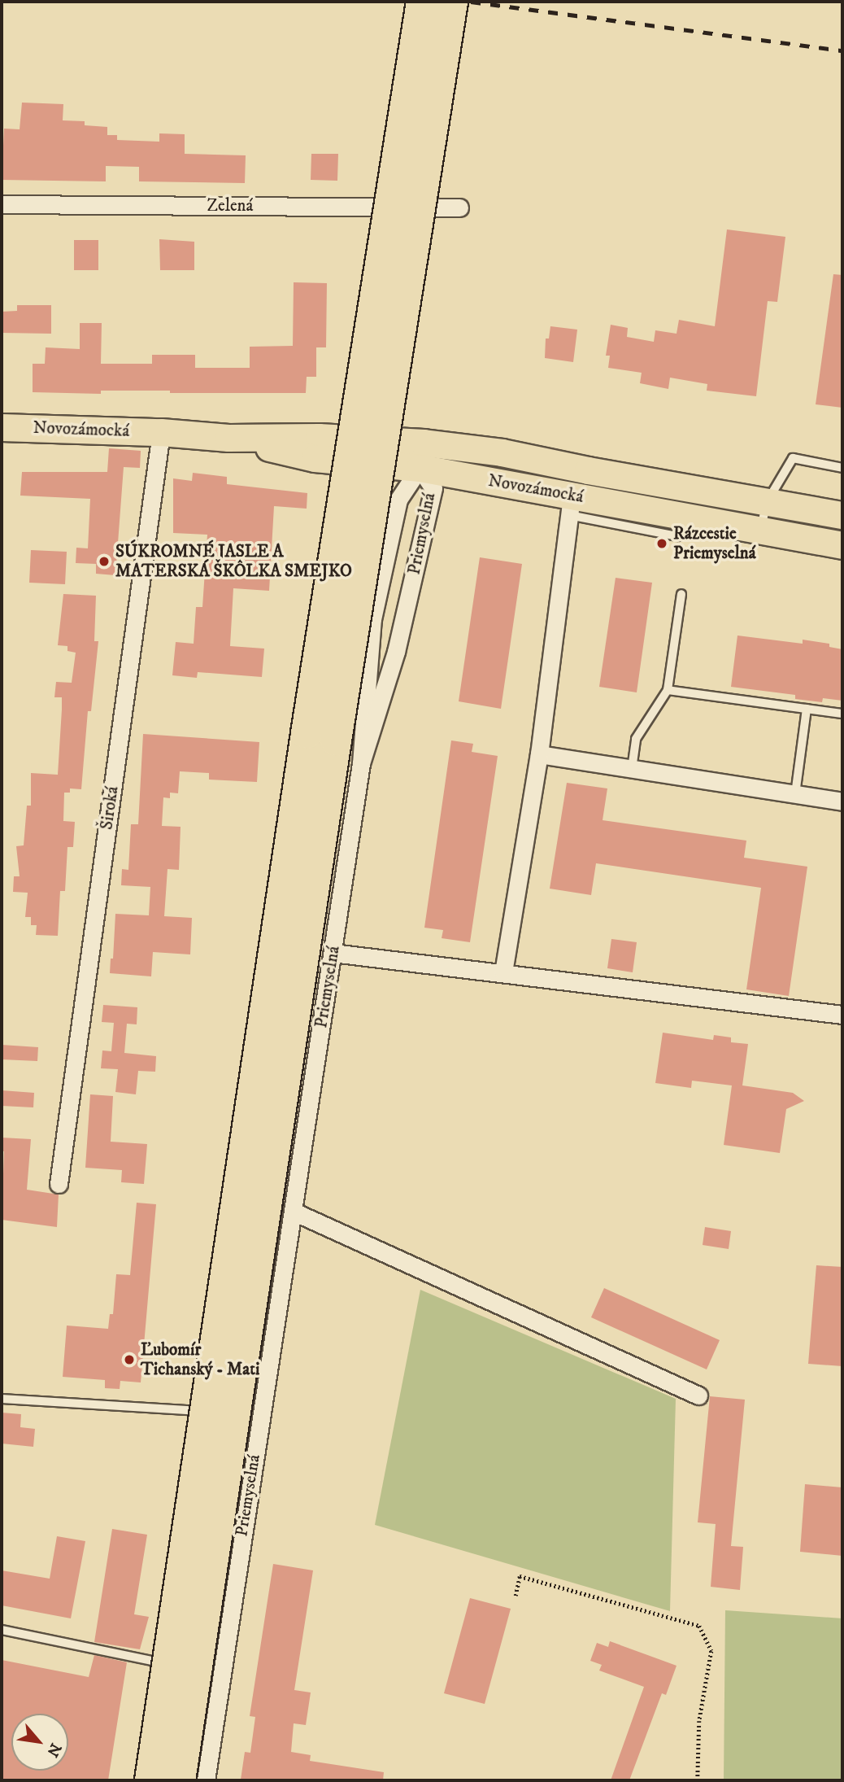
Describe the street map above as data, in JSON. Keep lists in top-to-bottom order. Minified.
{"streets":{"main road":["Novozámocká"],"street":["Zelená","Priemyselná","Široká"]},"crossings":[["Novozámocká","Priemyselná"],["Novozámocká","Široká"]],"places":["Rázcestie Priemyselná","SÚKROMNÉ JASLE A MATERSKÁ ŠKÔLKA SMEJKO","Ľubomír Tichanský - Mati"],"north":"bottom right"}
